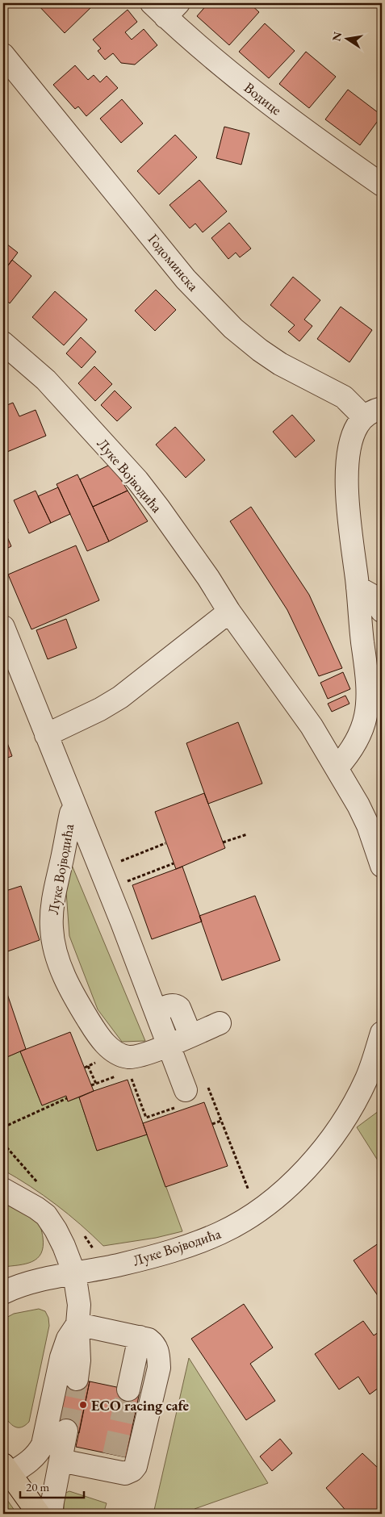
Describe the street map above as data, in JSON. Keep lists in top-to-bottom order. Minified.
{"streets":{"street":["Водице","Годоминска","Луке Војводића"]},"places":["ECO racing cafe"],"scale_bar":"20 m","north":"left"}
